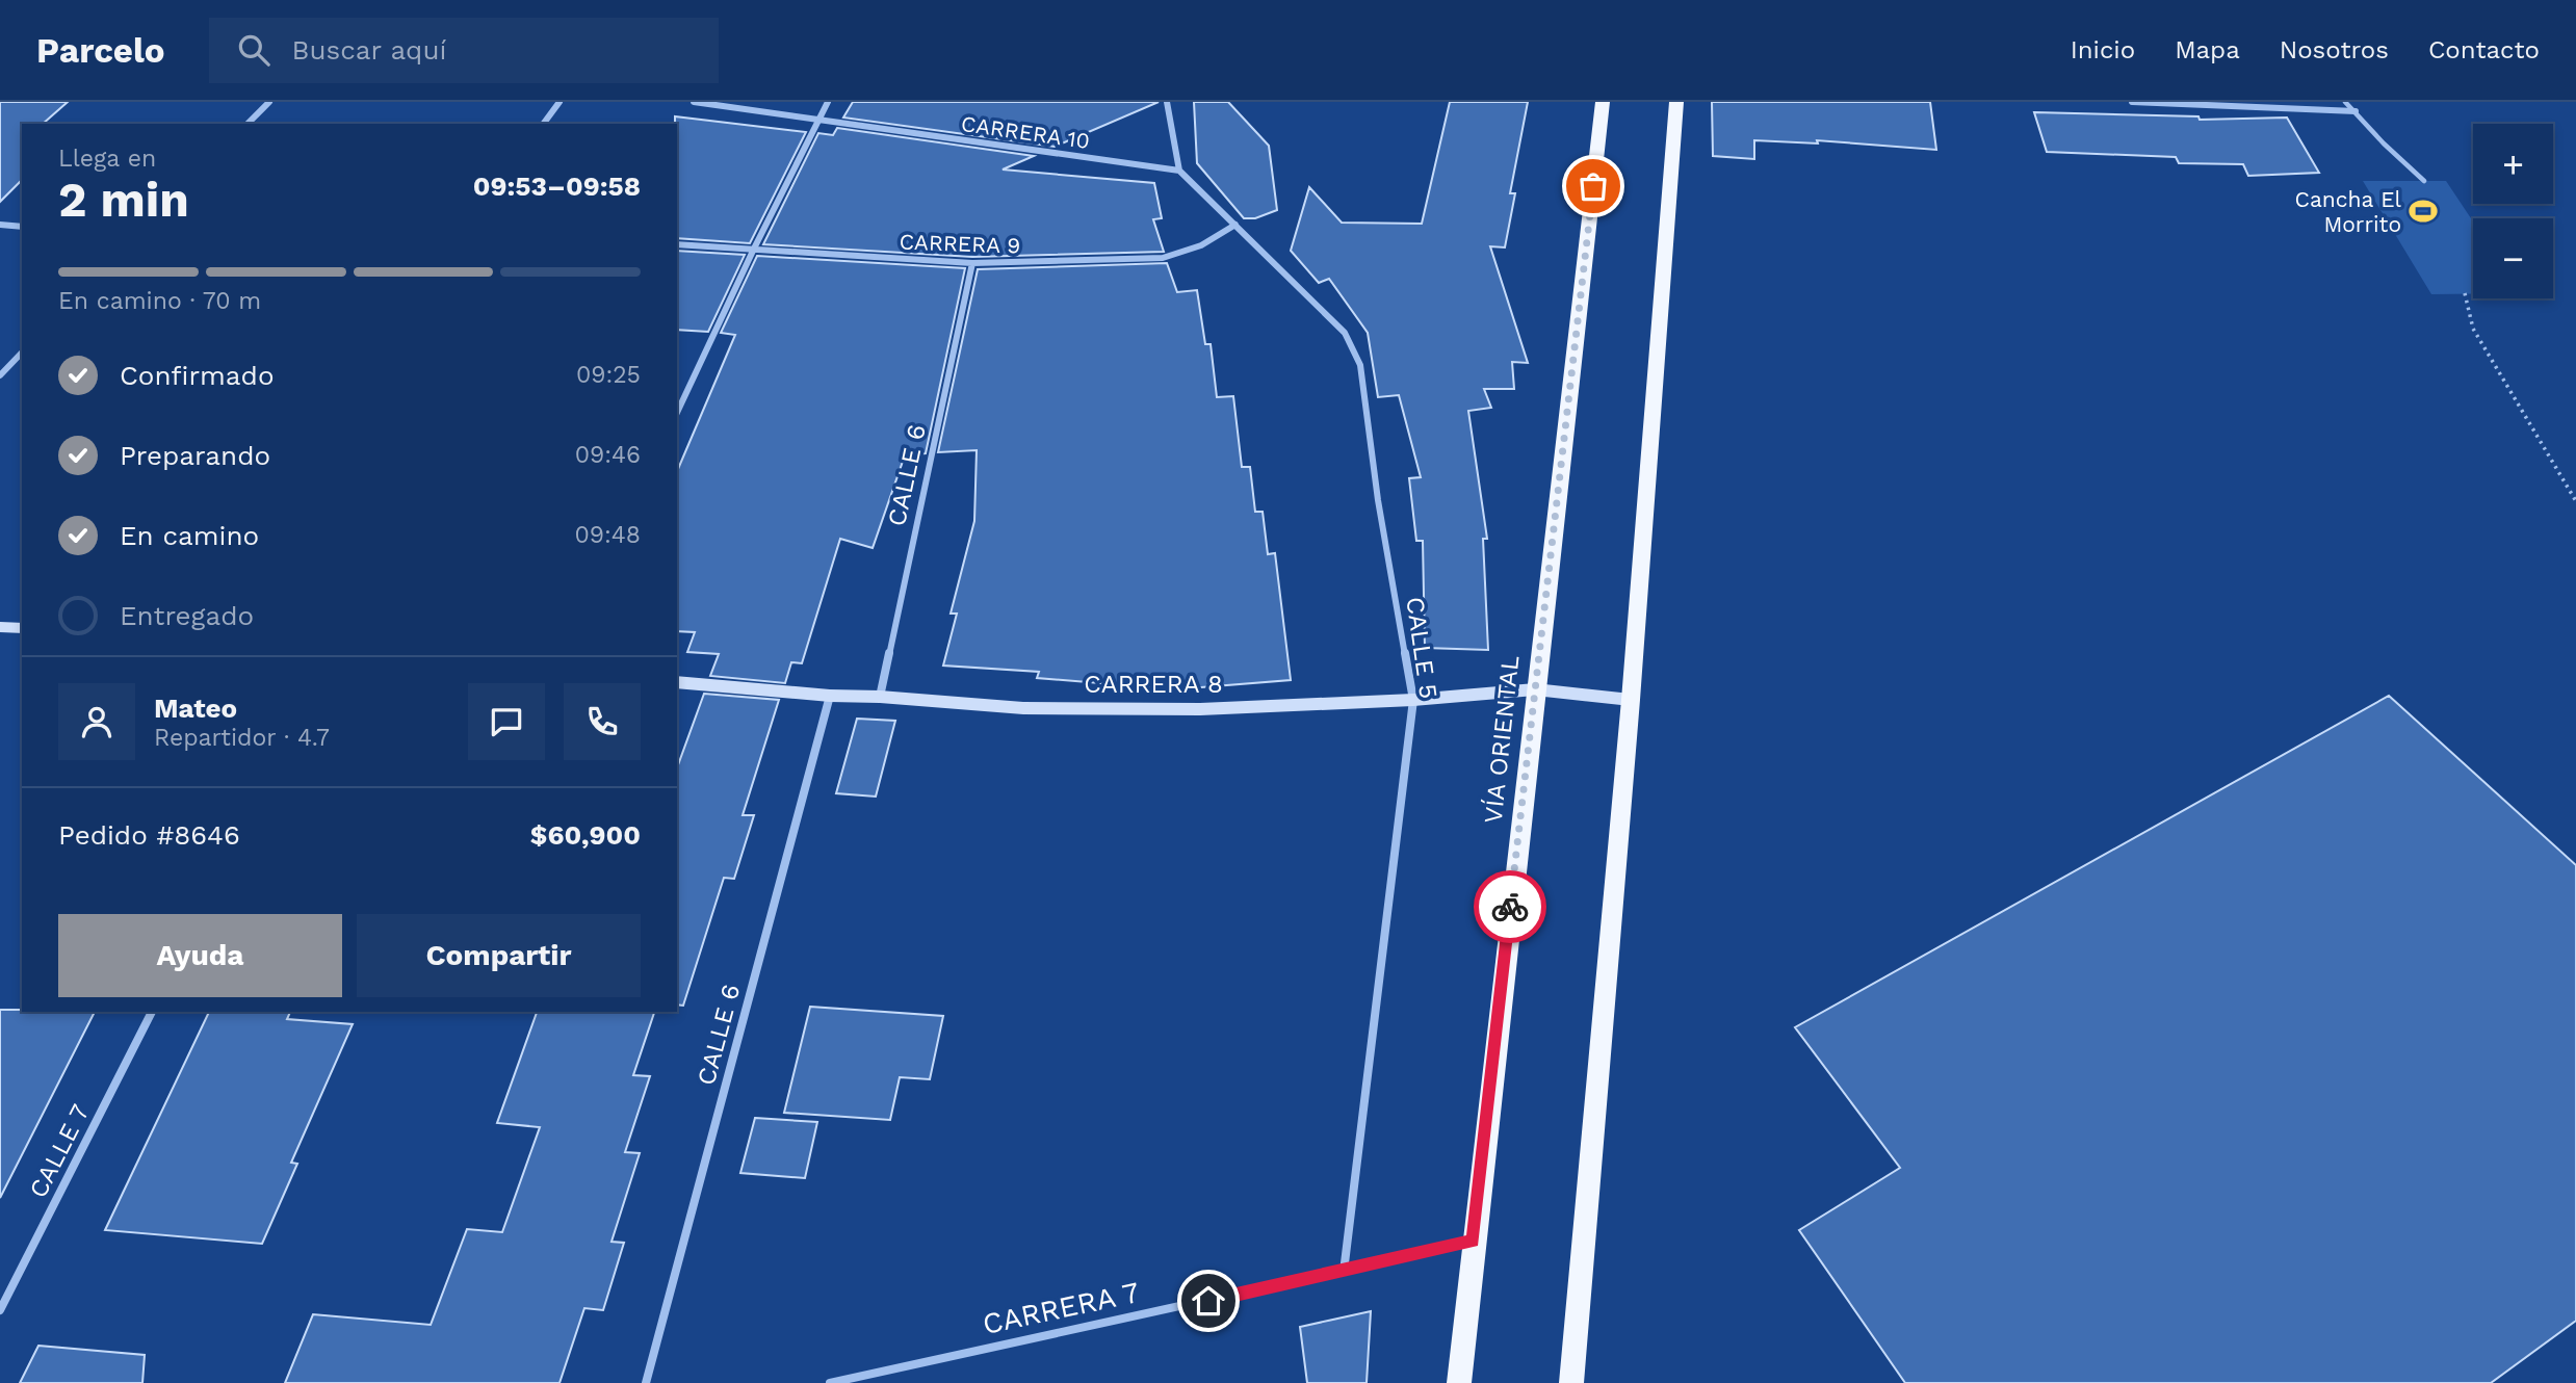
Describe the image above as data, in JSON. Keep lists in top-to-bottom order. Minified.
{"streets":{"highway":["VÍA ORIENTAL"],"main road":["CARRERA 8"],"street":["CARRERA 10","CARRERA 9","CALLE 6","CALLE 5","CALLE 7","CARRERA 7"]},"crossings":[["CARRERA 10","CALLE 5"],["CARRERA 9","CALLE 6"],["CARRERA 9","CALLE 5"],["CALLE 6","CARRERA 8"],["CALLE 5","CARRERA 8"],["CALLE 5","CARRERA 7"],["CARRERA 8","VÍA ORIENTAL"],["VÍA ORIENTAL","CARRERA 7"]],"places":{"sports":["Cancha El Morrito"]},"page":{"header":"Parcelo","search":"Buscar aquí","nav":["Inicio","Mapa","Nosotros","Contacto"],"map_buttons":["+","−"],"heading":["2 min","Llega en","09:53–09:58"],"panel":["Mateo","Repartidor · 4.7","Pedido #8646","$60,900"],"bar":"En camino · 70 m","list":[["Confirmado","09:25"],["Preparando","09:46"],["En camino","09:48"],"Entregado"],"buttons":["Ayuda","Compartir"]}}
